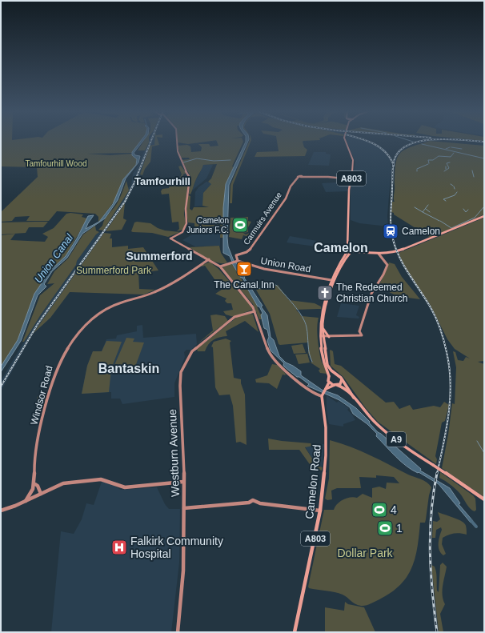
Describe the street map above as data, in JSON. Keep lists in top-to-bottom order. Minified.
{"streets":{"main road":["A803","A9","Camelon Road"],"street":["Carmuirs Avenue","Union Road","Windsor Road","Westburn Avenue"]},"crossings":[["A803","Carmuirs Avenue"],["Carmuirs Avenue","Union Road"]],"districts":["Tamfourhill","Camelon","Summerford","Bantaskin"],"water":["Union Canal"],"parks":["Tamfourhill Wood","Summerford Park","Dollar Park"],"places":{"sports":["Camelon Juniors F.C.","4","1"],"station":["Camelon"],"bar":["The Canal Inn"],"church":["The Redeemed Christian Church"],"hospital":["Falkirk Community Hospital"]}}
